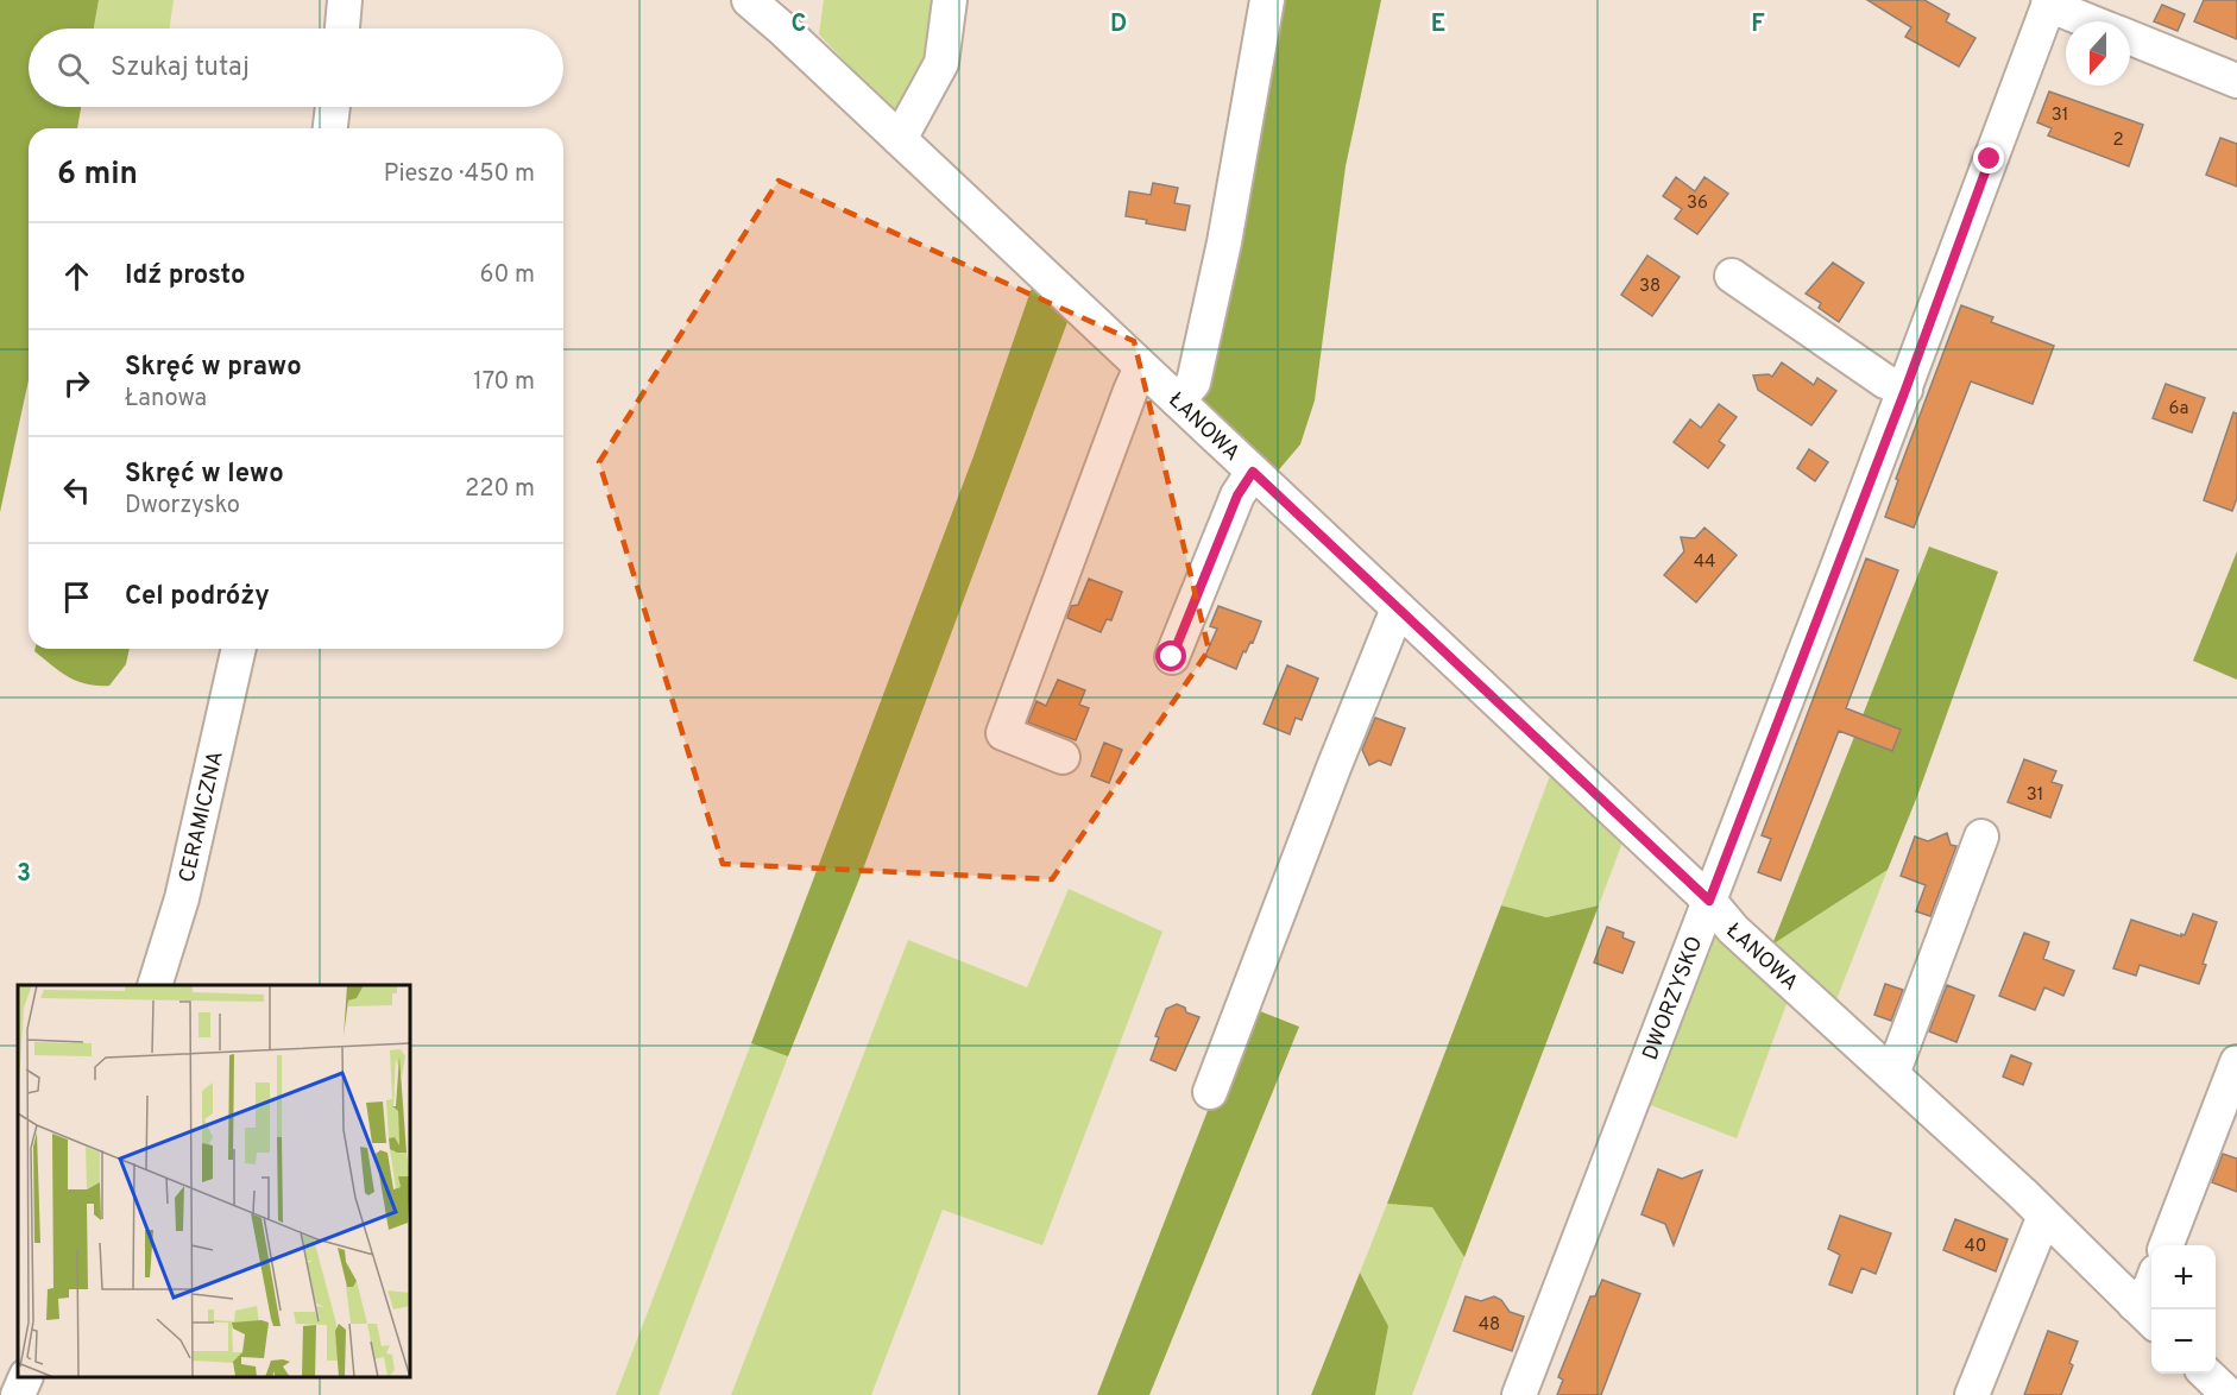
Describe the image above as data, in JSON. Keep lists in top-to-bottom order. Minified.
{"streets":{"street":["ŁANOWA","CERAMICZNA","DWORZYSKO"]},"crossings":[["ŁANOWA","DWORZYSKO"]],"house_numbers":["31","2","36","38","6a","44","31","40","48"],"north":"bottom","page":{"search":"Szukaj tutaj","heading":["6 min","Pieszo · 450 m"],"list":[["Idź prosto","60 m"],["Skręć w prawo","Łanowa","170 m"],["Skręć w lewo","Dworzysko","220 m"],"Cel podróży"],"map_buttons":["+","−"]},"grid":{"columns":["C","D","E","F"],"rows":["3"]}}
